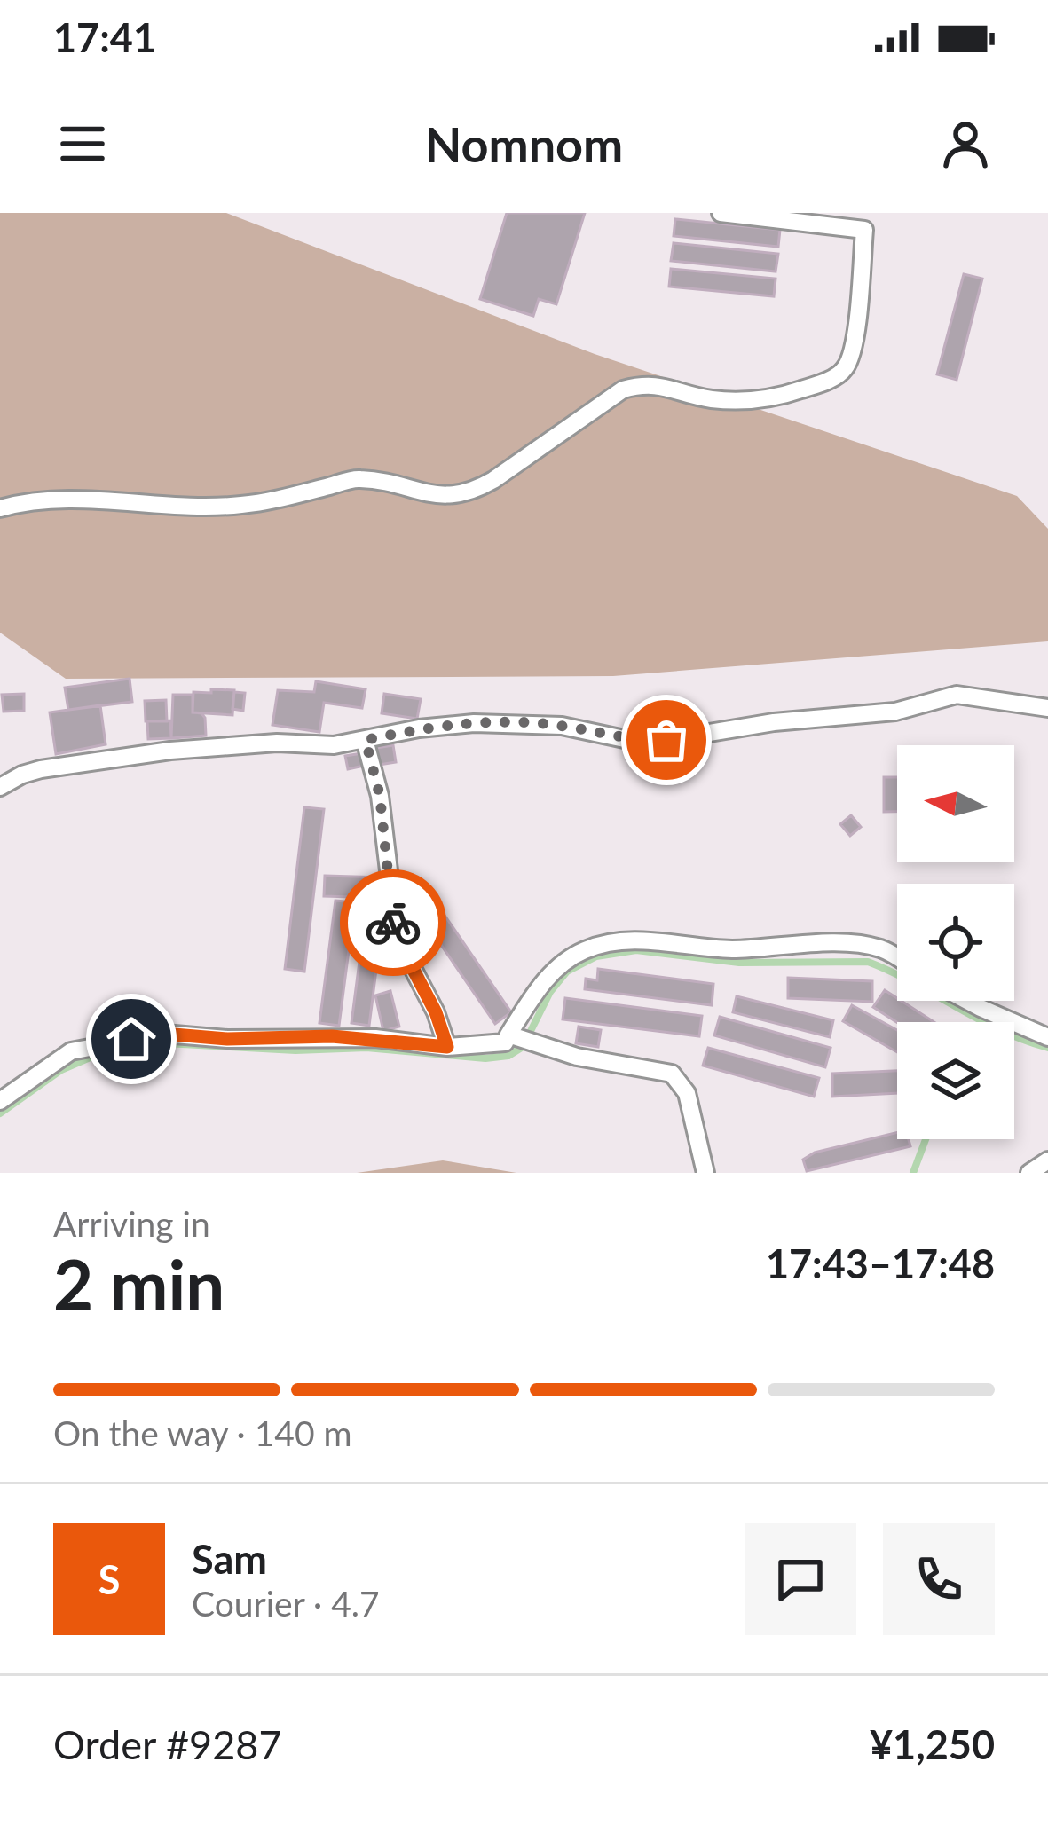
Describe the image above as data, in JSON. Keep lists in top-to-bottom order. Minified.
{"north":"left","page":{"status":"17:41","header":"Nomnom","heading":["2 min","Arriving in","17:43–17:48"],"panel":["Sam","Courier · 4.7","Order #9287","¥1,250"],"bar":"On the way · 140 m","round":"S"}}
